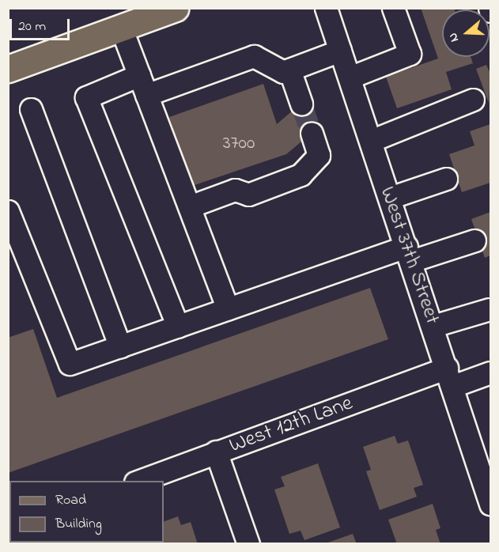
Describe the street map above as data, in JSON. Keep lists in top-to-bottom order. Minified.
{"streets":{"street":["West 37th Street","West 12th Lane"]},"crossings":[["West 37th Street","West 12th Lane"]],"house_numbers":["3700"],"legend":["Road","Building"],"scale_bar":"20 m","north":"left"}
